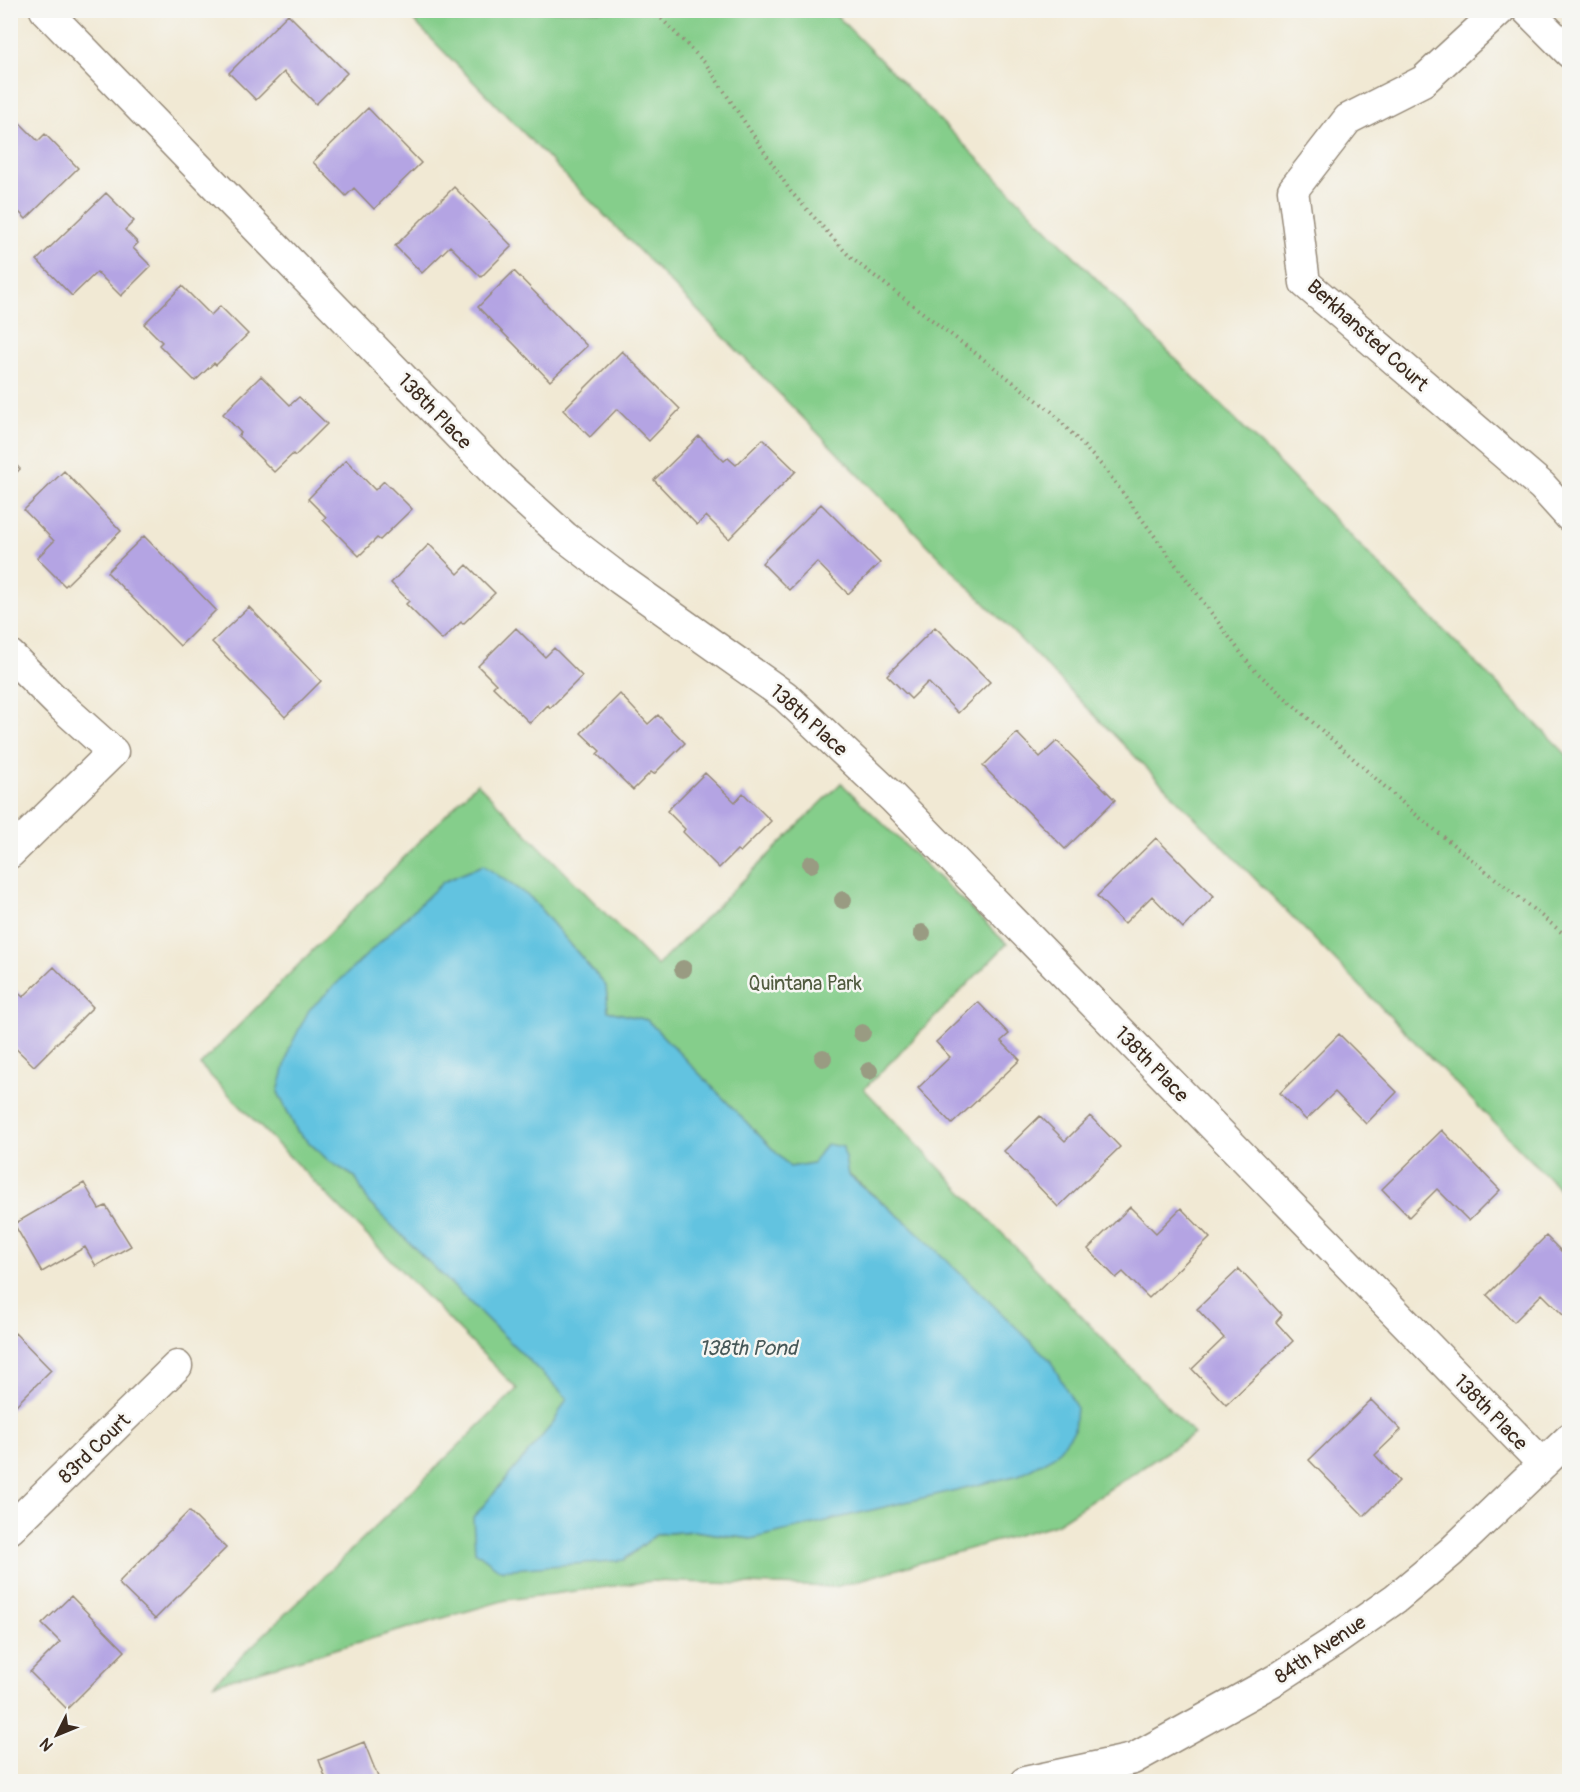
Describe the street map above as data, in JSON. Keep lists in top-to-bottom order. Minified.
{"streets":{"street":["Berkhansted Court","138th Place","83rd Court","84th Avenue"]},"crossings":[["138th Place","84th Avenue"]],"water":["138th Pond"],"parks":["Quintana Park"],"north":"bottom left"}
